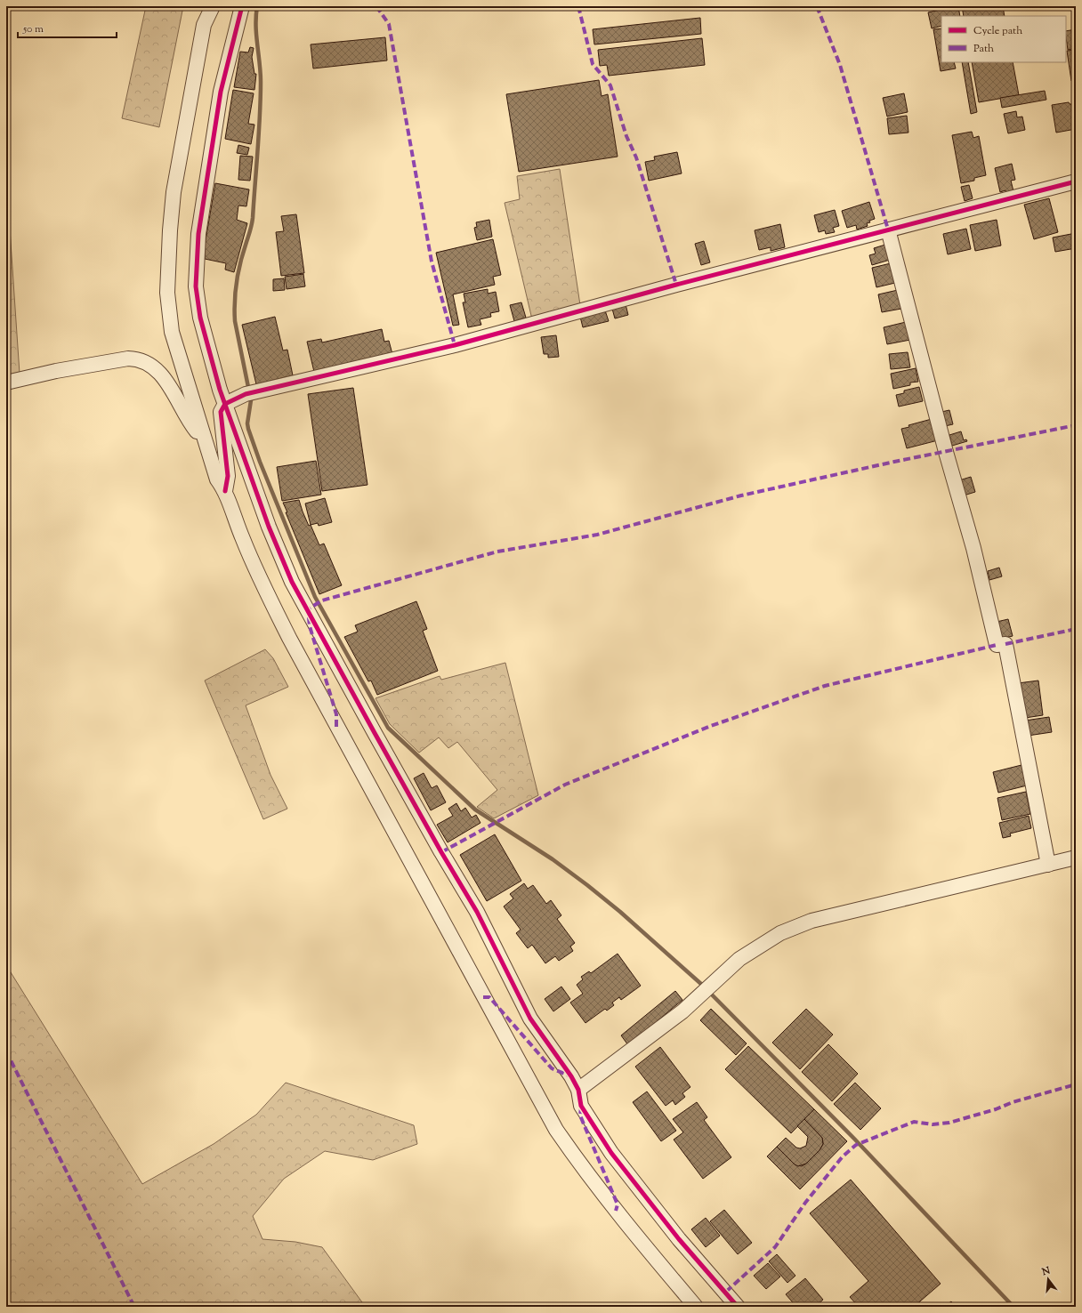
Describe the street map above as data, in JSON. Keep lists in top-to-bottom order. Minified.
{"legend":["Cycle path","Path"],"scale_bar":"50 m","north":"top"}
